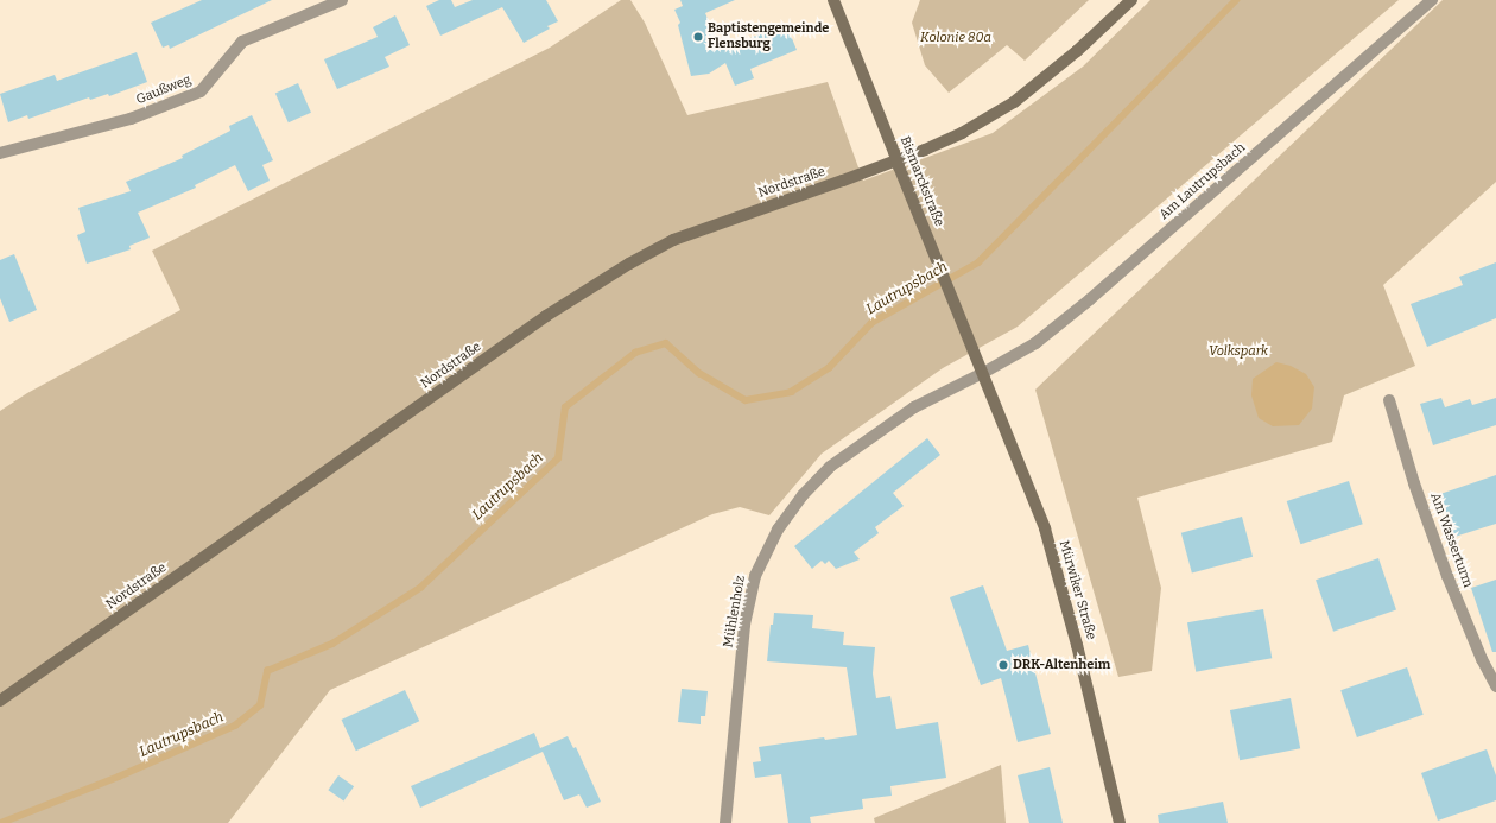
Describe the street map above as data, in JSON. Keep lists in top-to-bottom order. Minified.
{"streets":{"main road":["Bismarckstraße","Nordstraße","Mürwiker Straße"],"street":["Gaußweg","Am Lautrupsbach","Am Wasserturm","Mühlenholz"]},"crossings":[["Bismarckstraße","Am Lautrupsbach"],["Bismarckstraße","Mürwiker Straße"],["Bismarckstraße","Mühlenholz"],["Am Lautrupsbach","Mürwiker Straße"],["Am Lautrupsbach","Mühlenholz"],["Mürwiker Straße","Mühlenholz"]],"water":["Lautrupsbach"],"parks":["Kolonie 80a","Volkspark"],"places":["Baptistengemeinde Flensburg","DRK-Altenheim"]}
